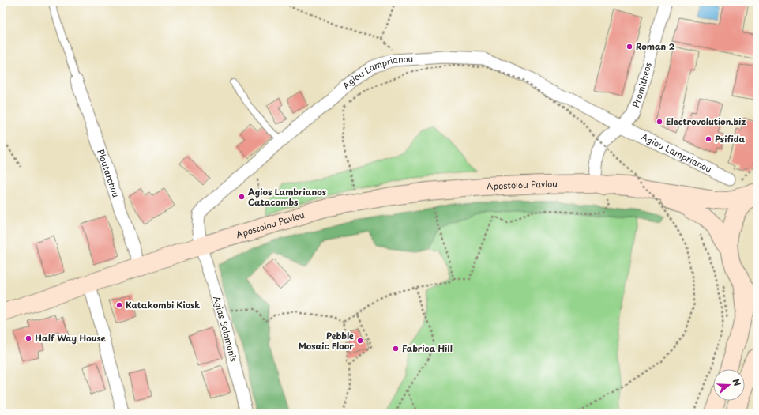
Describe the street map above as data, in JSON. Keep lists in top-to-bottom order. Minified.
{"streets":{"main road":["Apostolou Pavlou"],"street":["Agiou Lamprianou","Promitheos","Ploutarchou","Agias Solomonis"]},"crossings":[["Agiou Lamprianou","Promitheos"],["Agiou Lamprianou","Apostolou Pavlou"],["Agiou Lamprianou","Agias Solomonis"],["Ploutarchou","Apostolou Pavlou"],["Apostolou Pavlou","Agias Solomonis"]],"places":["Roman 2","Electrovolution.biz","Psifida","Agios Lambrianos Catacombs","Katakombi Kiosk","Half Way House","Pebble Mosaic Floor","Fabrica Hill"],"north":"right"}
